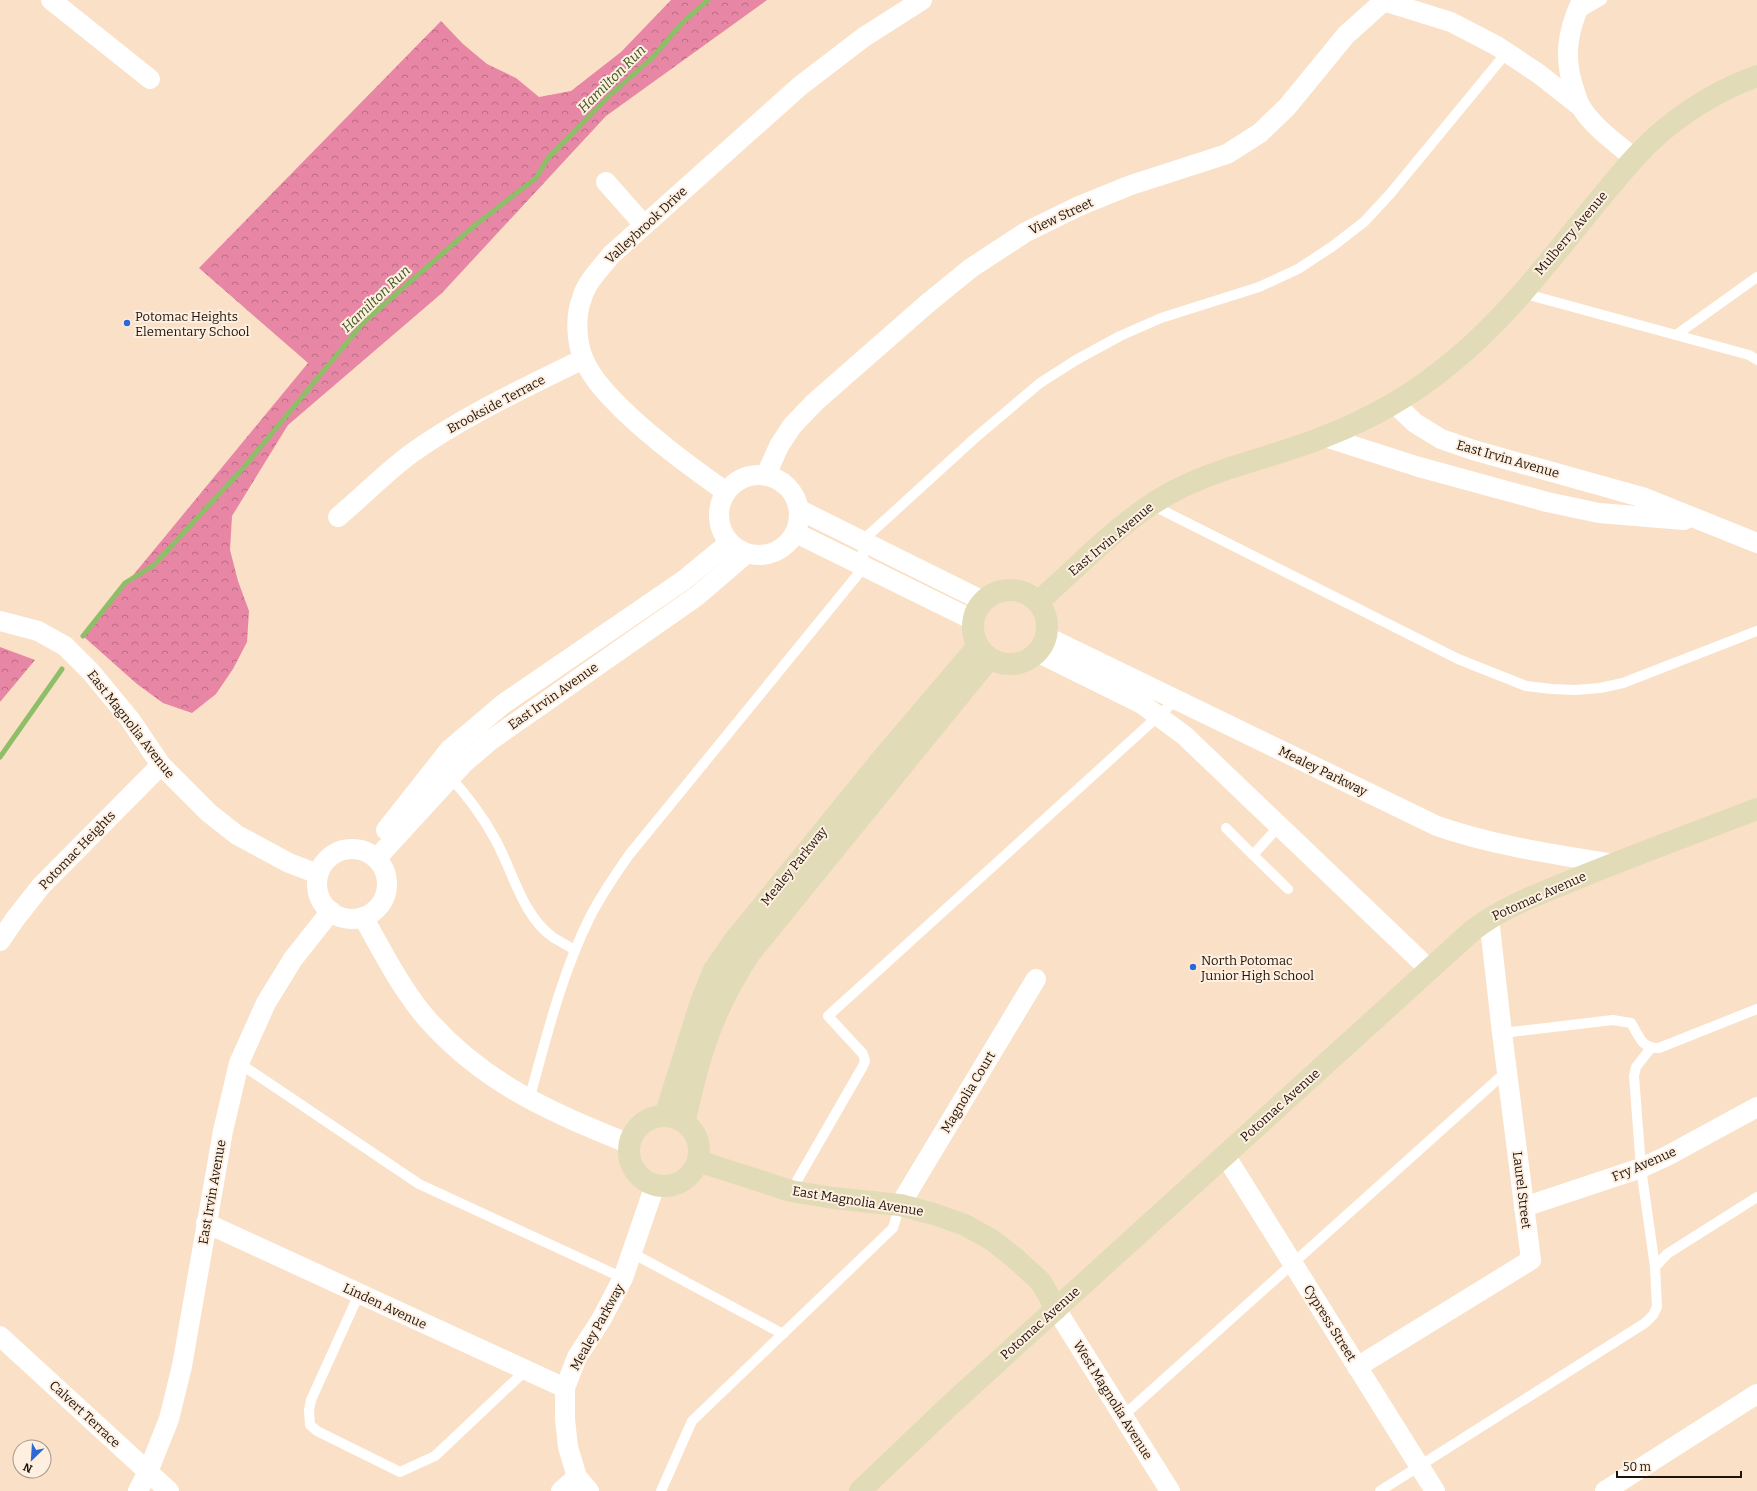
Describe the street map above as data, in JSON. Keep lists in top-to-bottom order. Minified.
{"streets":{"street":["View Street","Valleybrook Drive","Mulberry Avenue","Brookside Terrace","East Irvin Avenue","East Magnolia Avenue","Mealey Parkway","Potomac Heights","Potomac Avenue","Magnolia Court","Fry Avenue","Laurel Street","Linden Avenue","Cypress Street","West Magnolia Avenue","Calvert Terrace"]},"crossings":[["View Street","Valleybrook Drive"],["View Street","East Irvin Avenue"],["Valleybrook Drive","Brookside Terrace"],["Valleybrook Drive","East Irvin Avenue"],["Mulberry Avenue","East Irvin Avenue"],["East Irvin Avenue","East Magnolia Avenue"],["East Irvin Avenue","Mealey Parkway"],["East Irvin Avenue","Linden Avenue"],["East Irvin Avenue","Calvert Terrace"],["East Magnolia Avenue","Mealey Parkway"],["East Magnolia Avenue","Potomac Heights"],["East Magnolia Avenue","Potomac Avenue"],["East Magnolia Avenue","Magnolia Court"],["East Magnolia Avenue","West Magnolia Avenue"],["Mealey Parkway","Potomac Avenue"],["Mealey Parkway","Linden Avenue"],["Potomac Avenue","Laurel Street"],["Potomac Avenue","Cypress Street"],["Potomac Avenue","West Magnolia Avenue"],["Fry Avenue","Laurel Street"],["Laurel Street","Cypress Street"]],"water":["Hamilton Run"],"places":["Potomac Heights Elementary School","North Potomac Junior High School"],"scale_bar":"50 m","north":"bottom left"}
